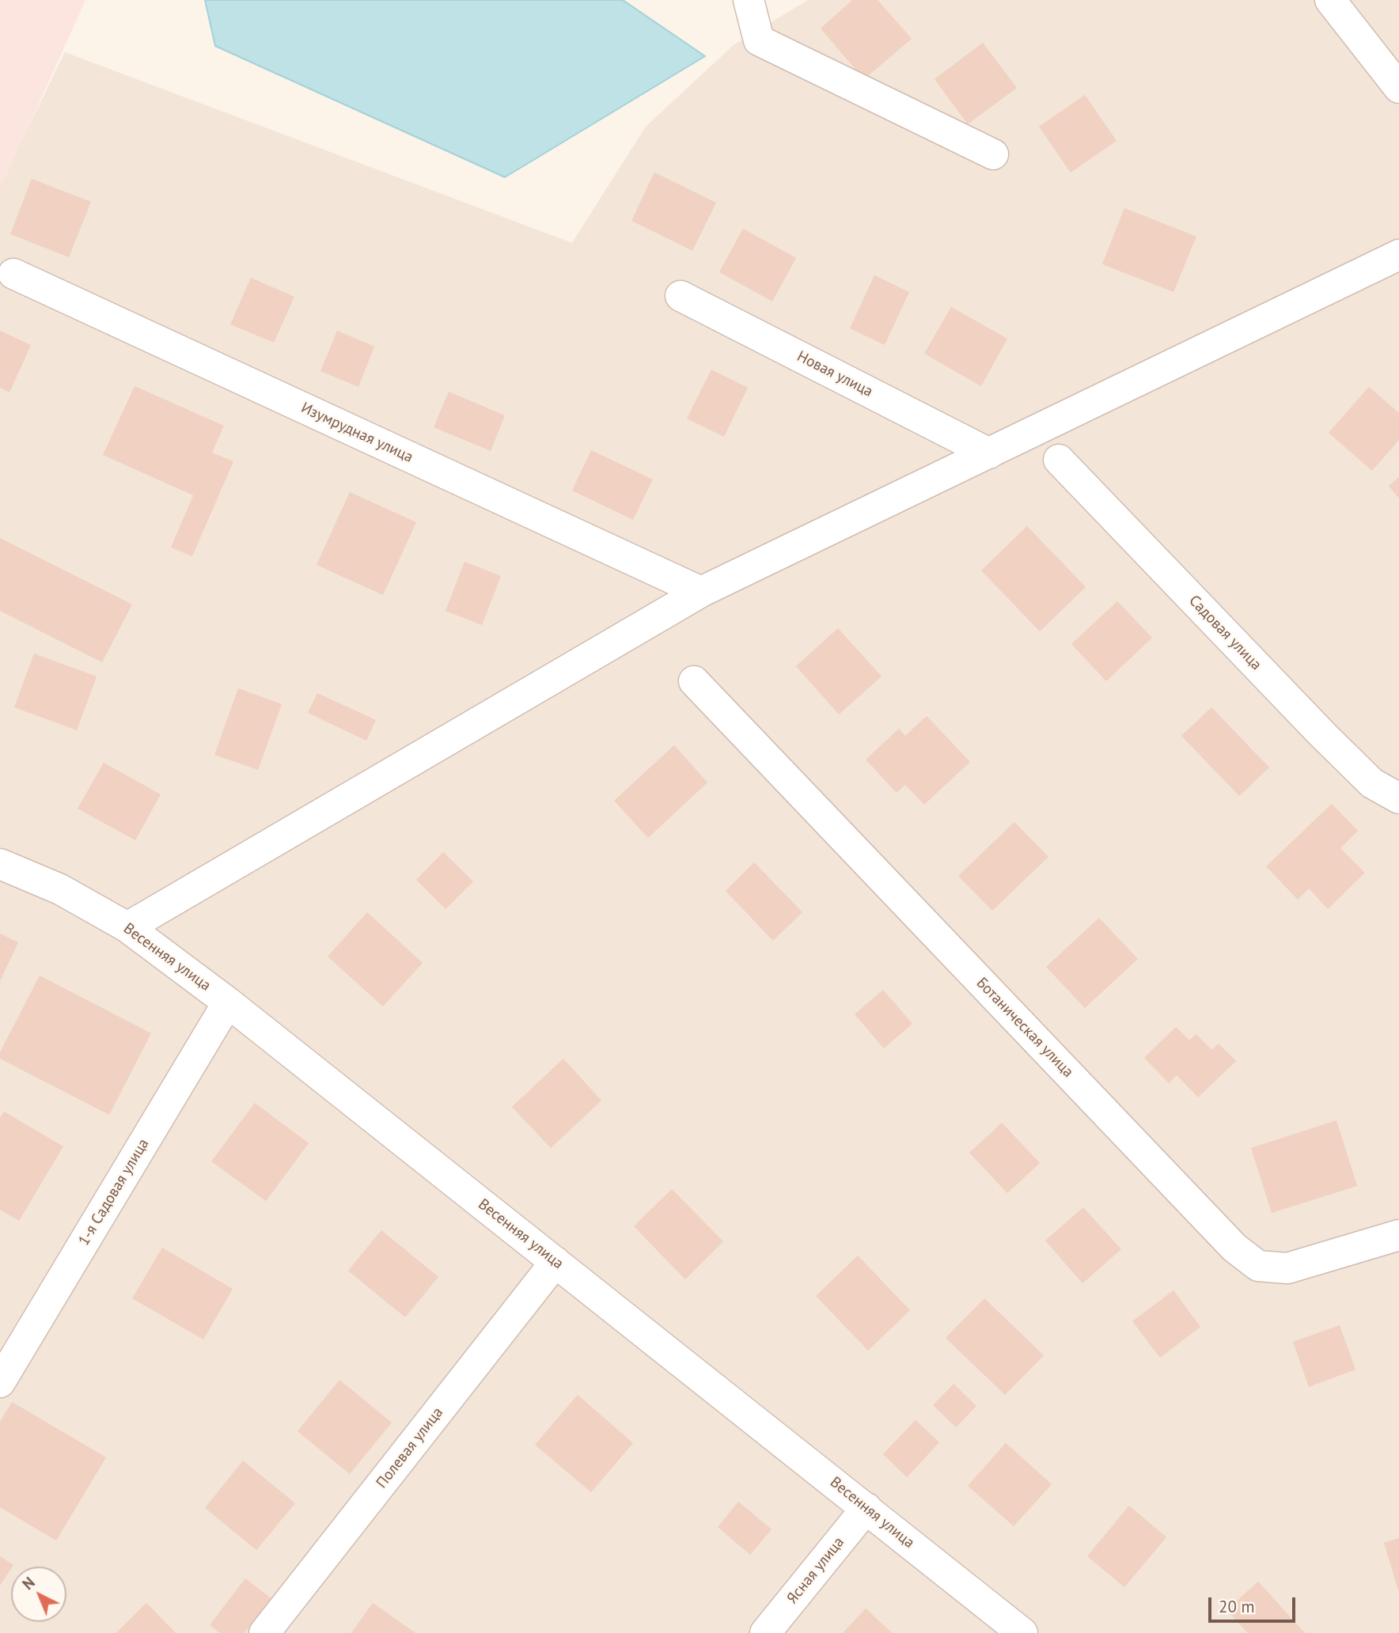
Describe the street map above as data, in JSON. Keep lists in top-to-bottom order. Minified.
{"streets":{"street":["Новая улица","Изумрудная улица","Садовая улица","Весенняя улица","Ботаническая улица","1-я Садовая улица","Полевая улица","Ясная улица"]},"crossings":[["Весенняя улица","1-я Садовая улица"],["Весенняя улица","Полевая улица"],["Весенняя улица","Ясная улица"]],"scale_bar":"20 m","north":"top left"}
